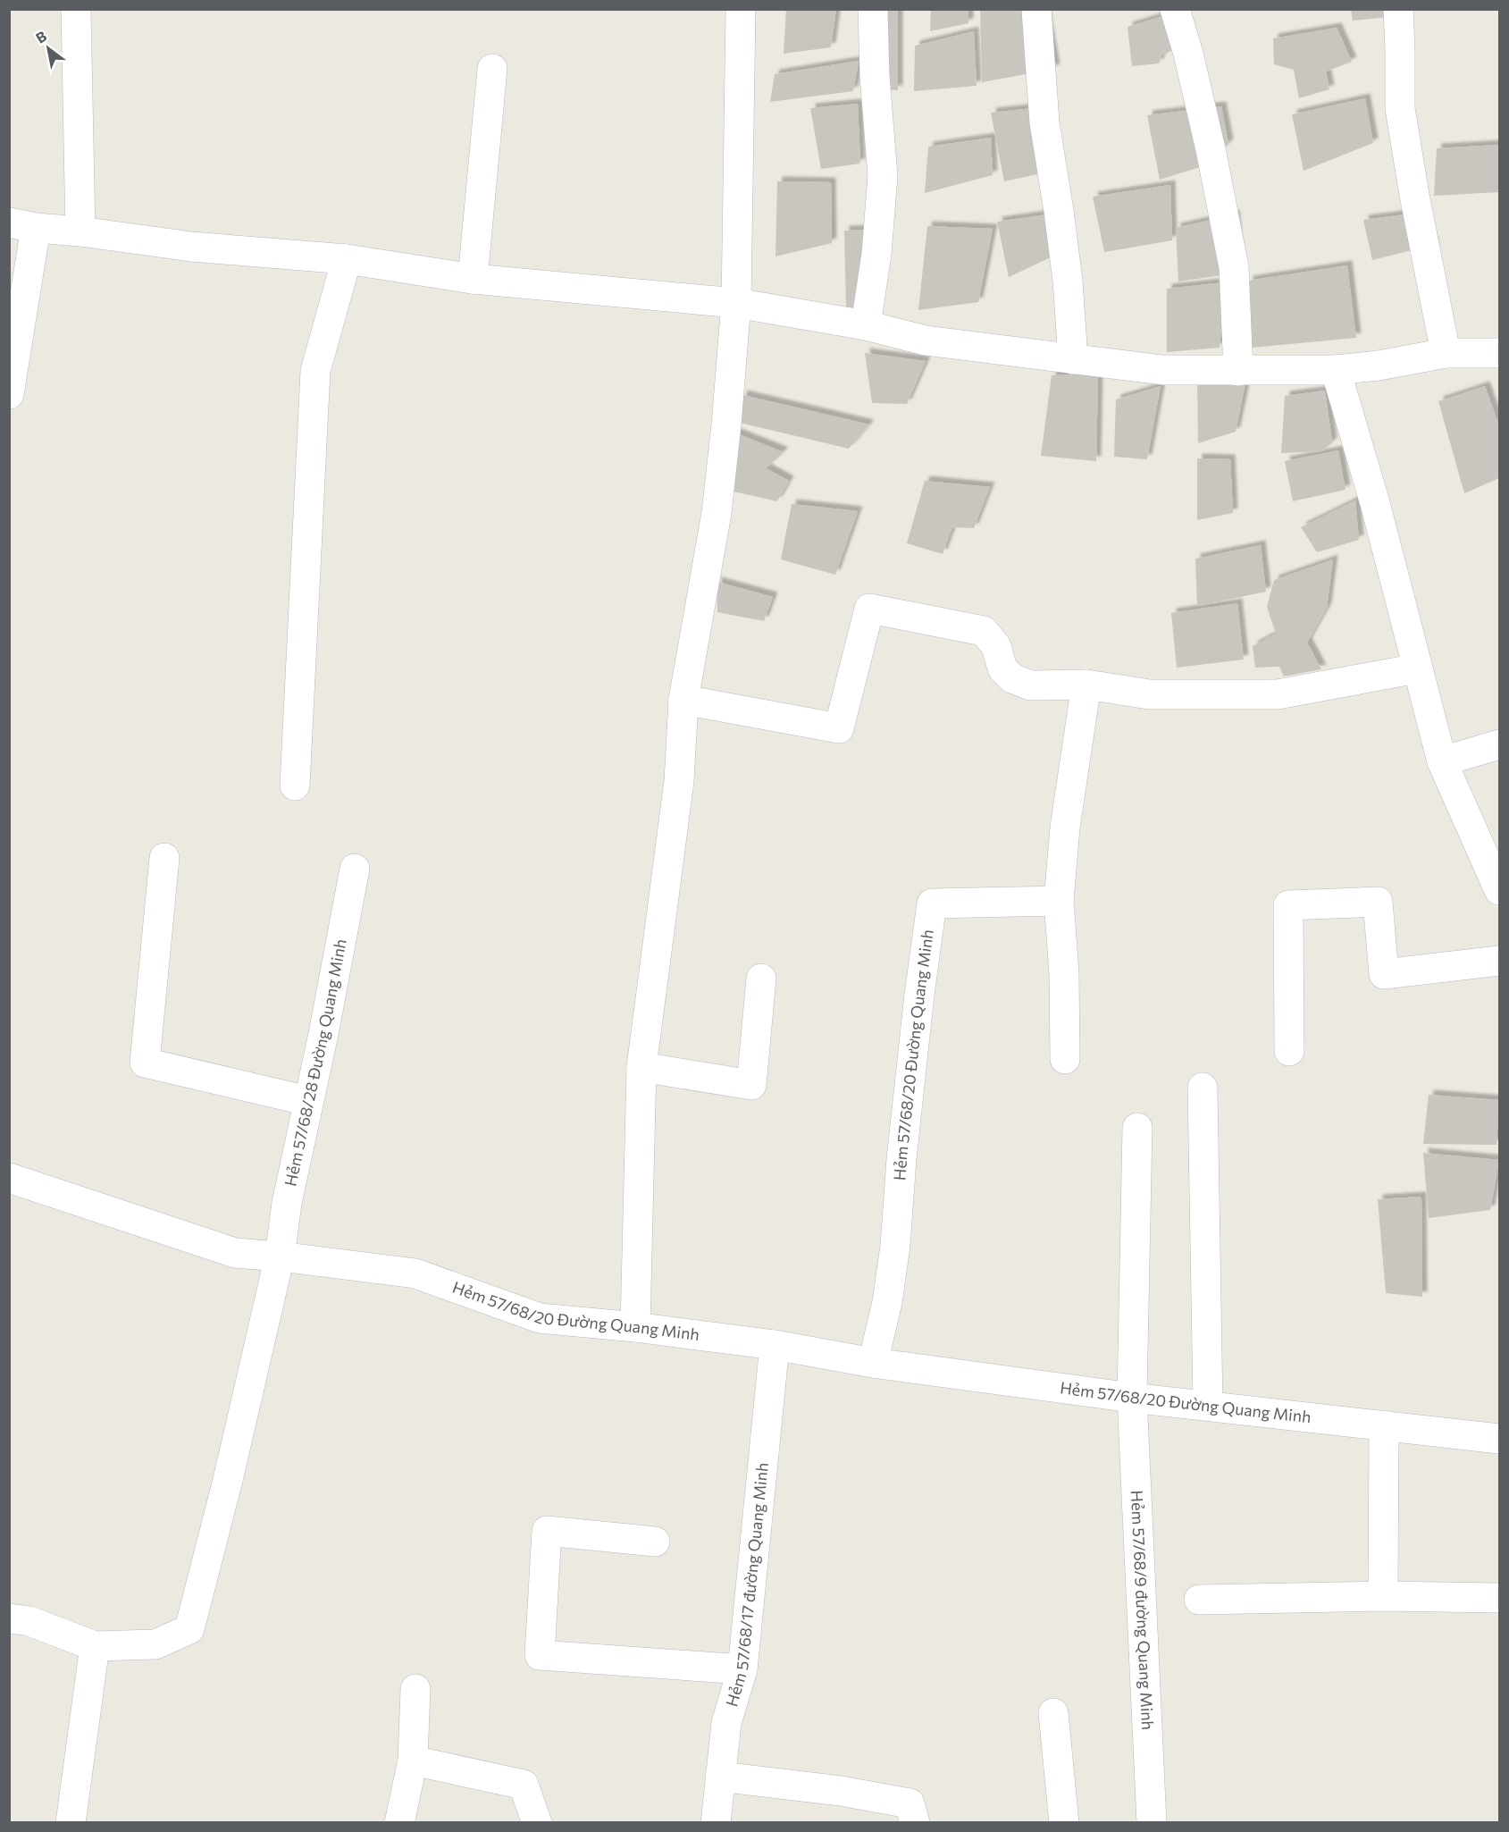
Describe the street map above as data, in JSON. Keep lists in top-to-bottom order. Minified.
{"streets":{"street":["Hẻm 57/68/20 Đường Quang Minh","Hẻm 57/68/28 Đường Quang Minh","Hẻm 57/68/17 đường Quang Minh","Hẻm 57/68/9 đường Quang Minh"]},"crossings":[["Hẻm 57/68/20 Đường Quang Minh","Hẻm 57/68/28 Đường Quang Minh"],["Hẻm 57/68/20 Đường Quang Minh","Hẻm 57/68/17 đường Quang Minh"],["Hẻm 57/68/20 Đường Quang Minh","Hẻm 57/68/9 đường Quang Minh"]],"north":"top left"}
